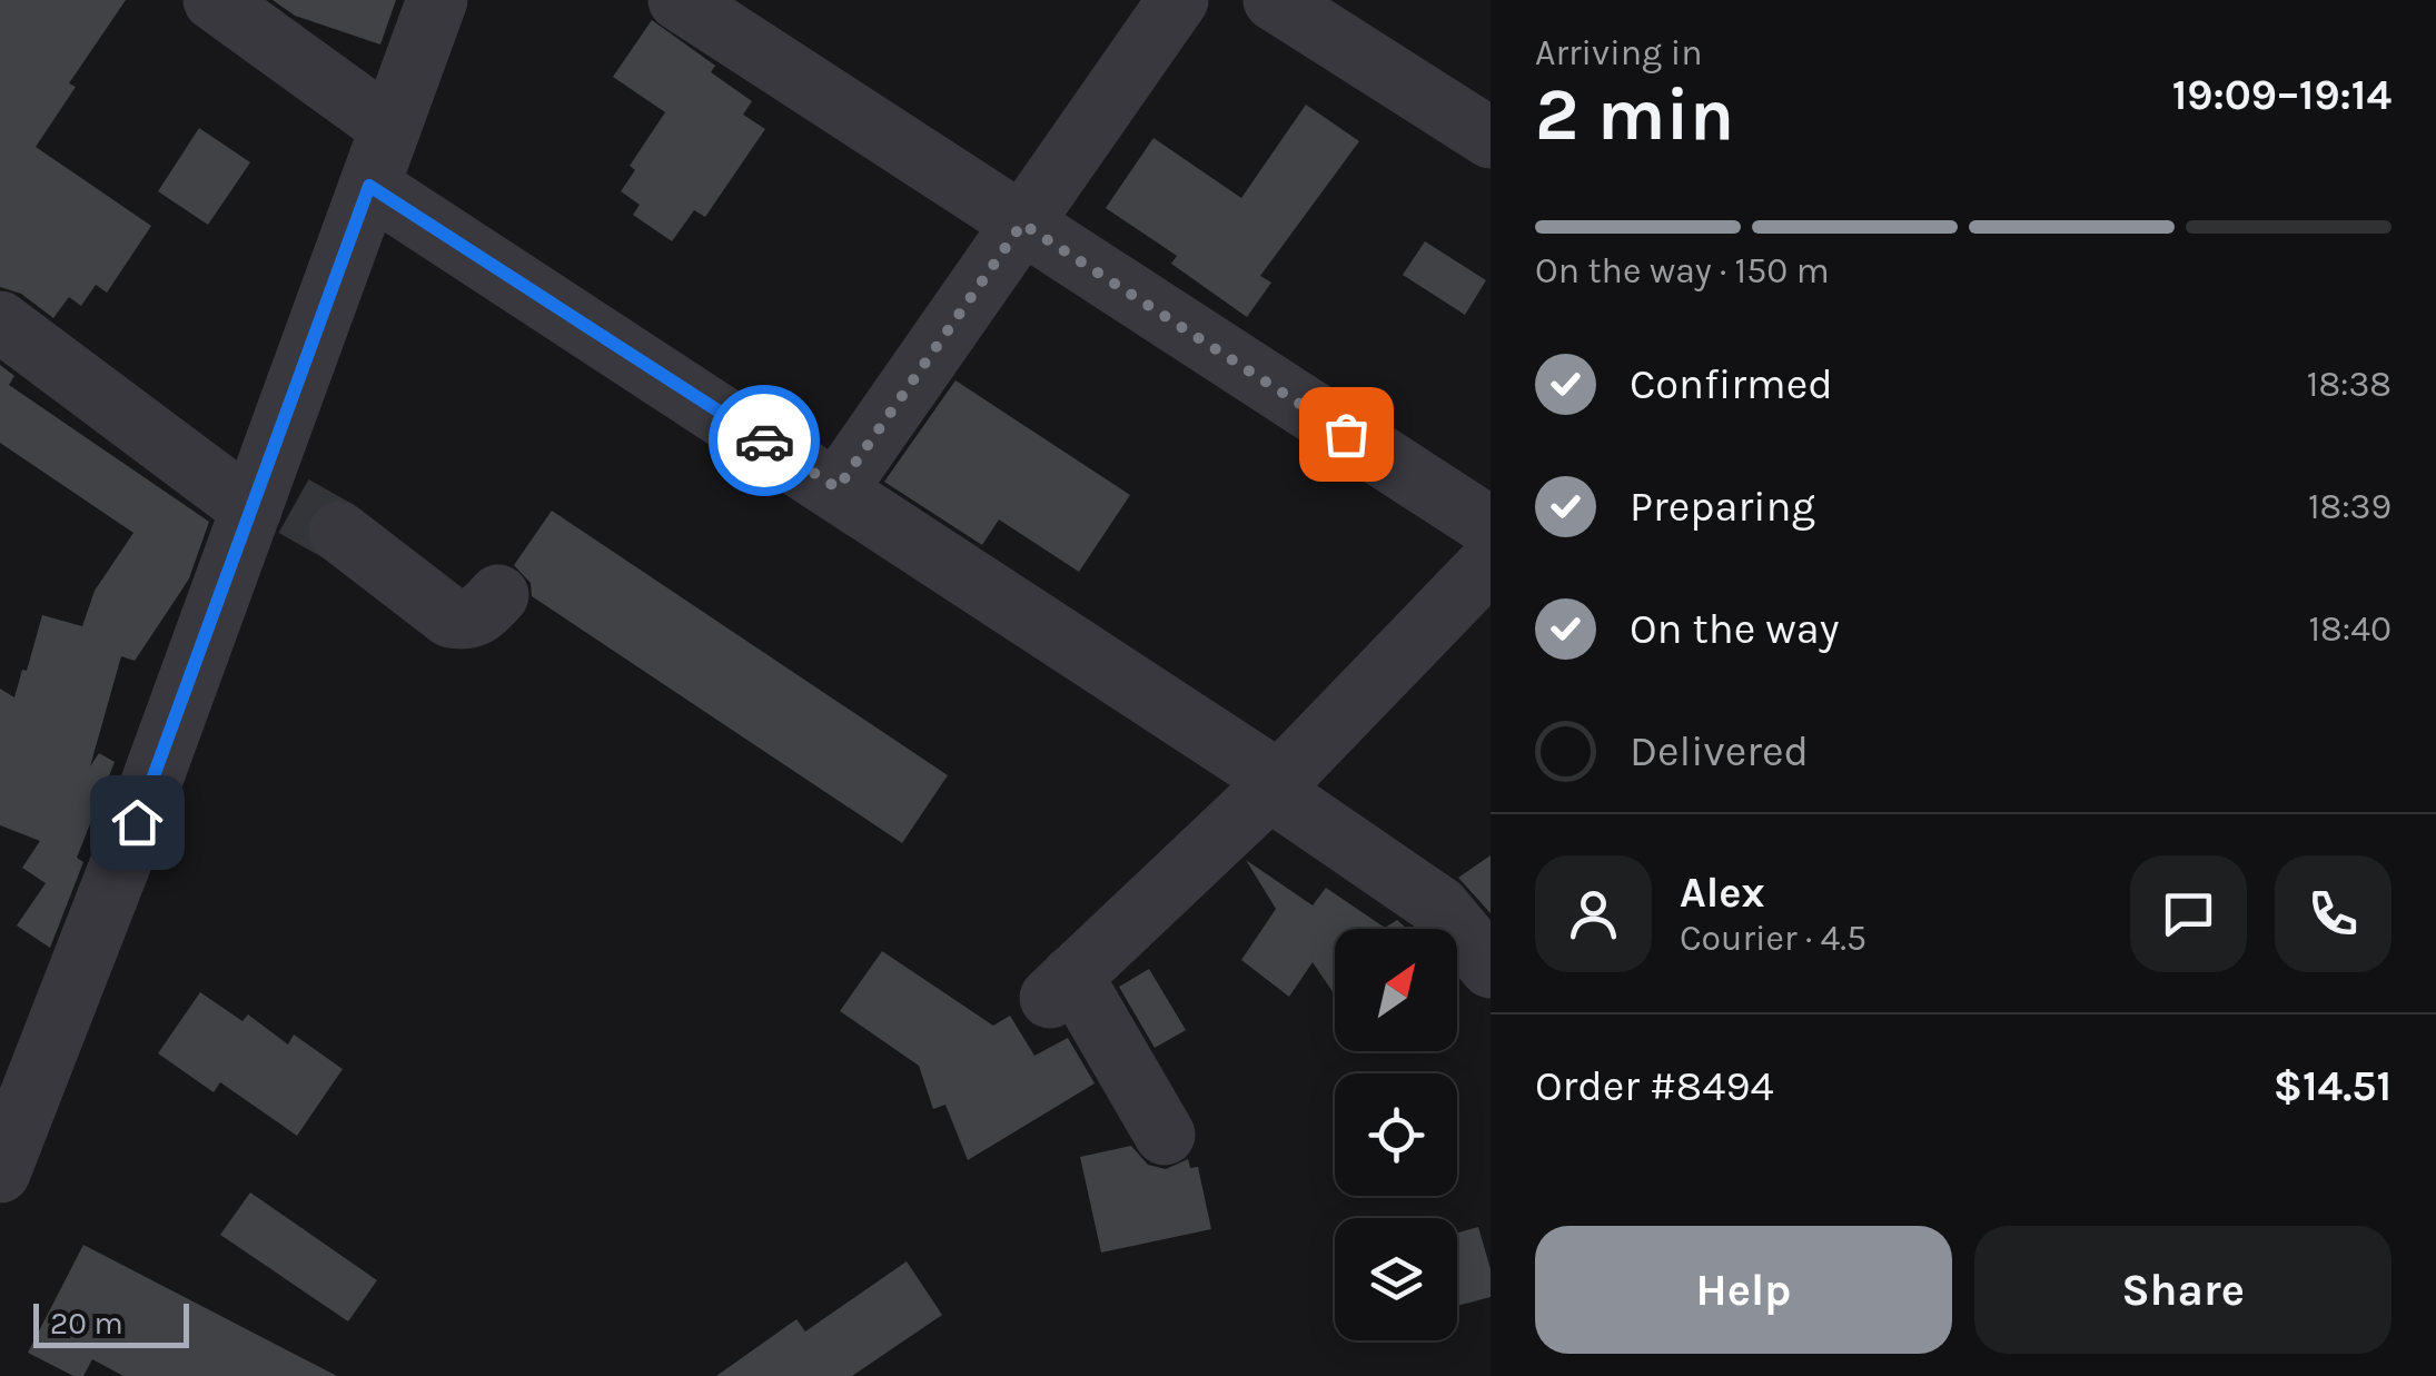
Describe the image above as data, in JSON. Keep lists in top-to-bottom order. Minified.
{"scale_bar":"20 m","north":"top right","page":{"heading":["2 min","Arriving in","19:09–19:14"],"panel":["Alex","Courier · 4.5","Order #8494","$14.51"],"bar":"On the way · 150 m","list":[["Confirmed","18:38"],["Preparing","18:39"],["On the way","18:40"],"Delivered"],"buttons":["Help","Share"],"scale":"20 m"}}
